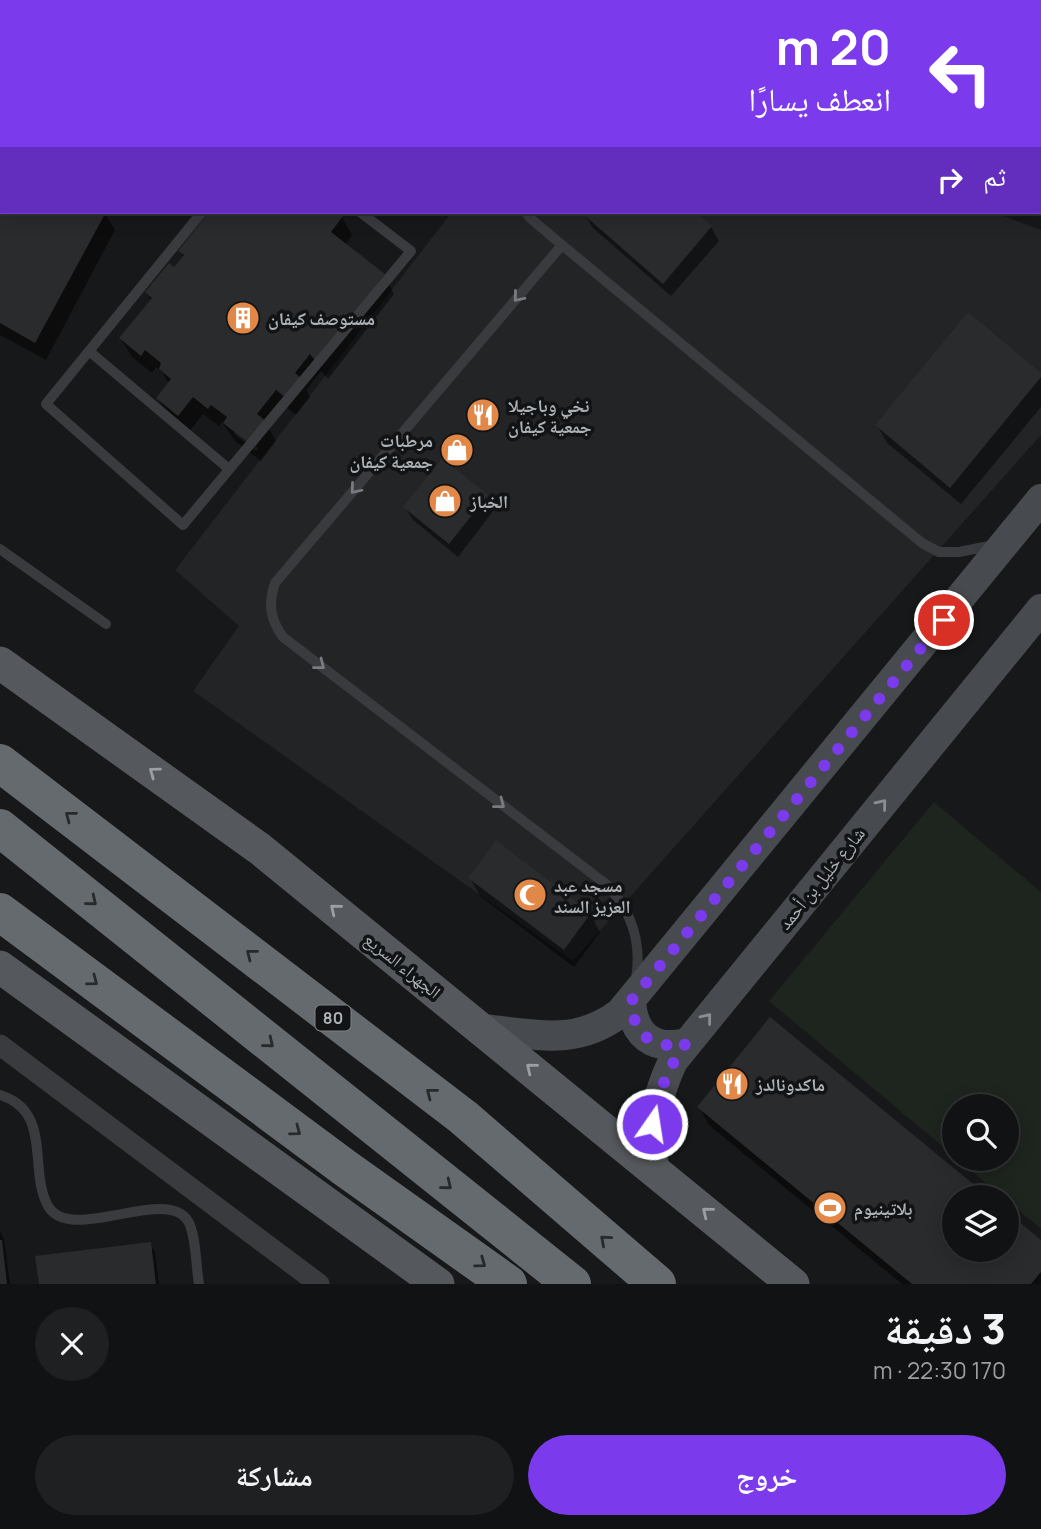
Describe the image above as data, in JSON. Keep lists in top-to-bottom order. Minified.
{"streets":{"highway":["80"],"main road":["الجهراء السريع"],"street":["شارع خليل بن أحمد"]},"crossings":[["شارع خليل بن أحمد","الجهراء السريع"]],"places":{"building":["مستوصف كيفان"],"restaurant":["نخي وباجيلا جمعية كيفان","ماكدونالدز"],"shop":["مرطبات جمعية كيفان","الخباز"],"mosque":["مسجد عبد العزيز السند"],"sports":["بلاتينيوم"]},"page":{"turn":["20 m","انعطف يسارًا"],"then":"ثم","heading":["3 دقيقة","170 m · 22:30"],"buttons":["خروج","مشاركة"]}}
